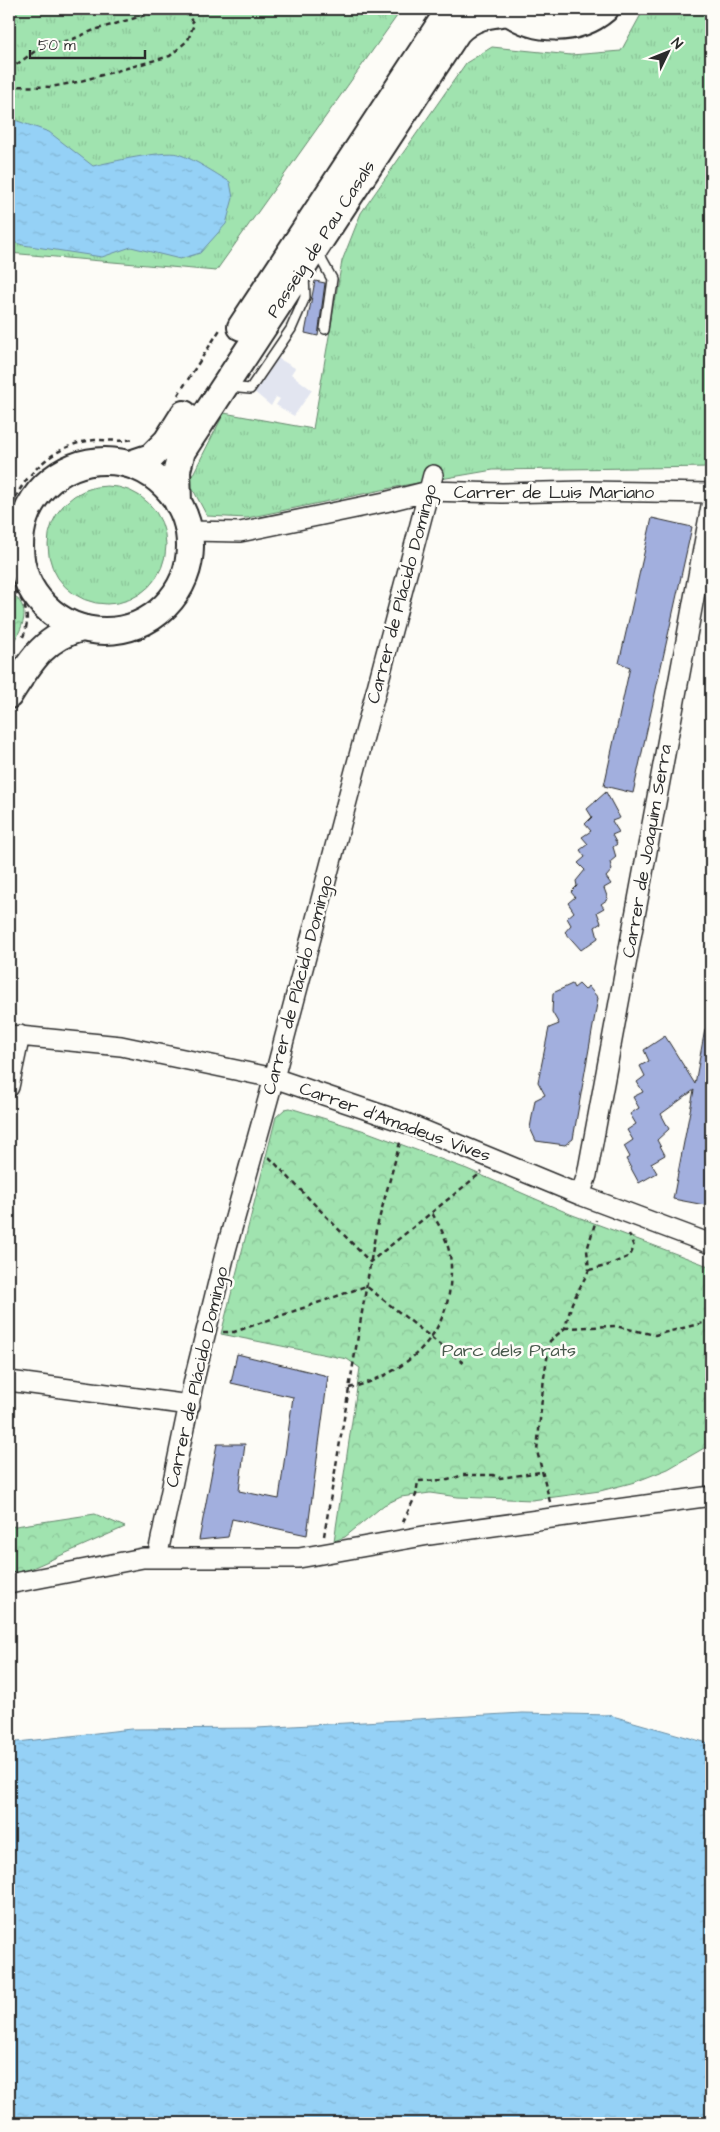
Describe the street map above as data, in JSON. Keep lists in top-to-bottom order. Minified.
{"streets":{"street":["Passeig de Pau Casals","Carrer de Luis Mariano","Carrer de Plácido Domingo","Carrer de Joaquim Serra","Carrer d'Amadeus Vives"]},"crossings":[["Passeig de Pau Casals","Carrer de Luis Mariano"],["Carrer de Luis Mariano","Carrer de Plácido Domingo"],["Carrer de Plácido Domingo","Carrer d'Amadeus Vives"],["Carrer de Joaquim Serra","Carrer d'Amadeus Vives"]],"parks":["Parc dels Prats"],"scale_bar":"50 m","north":"top right"}
